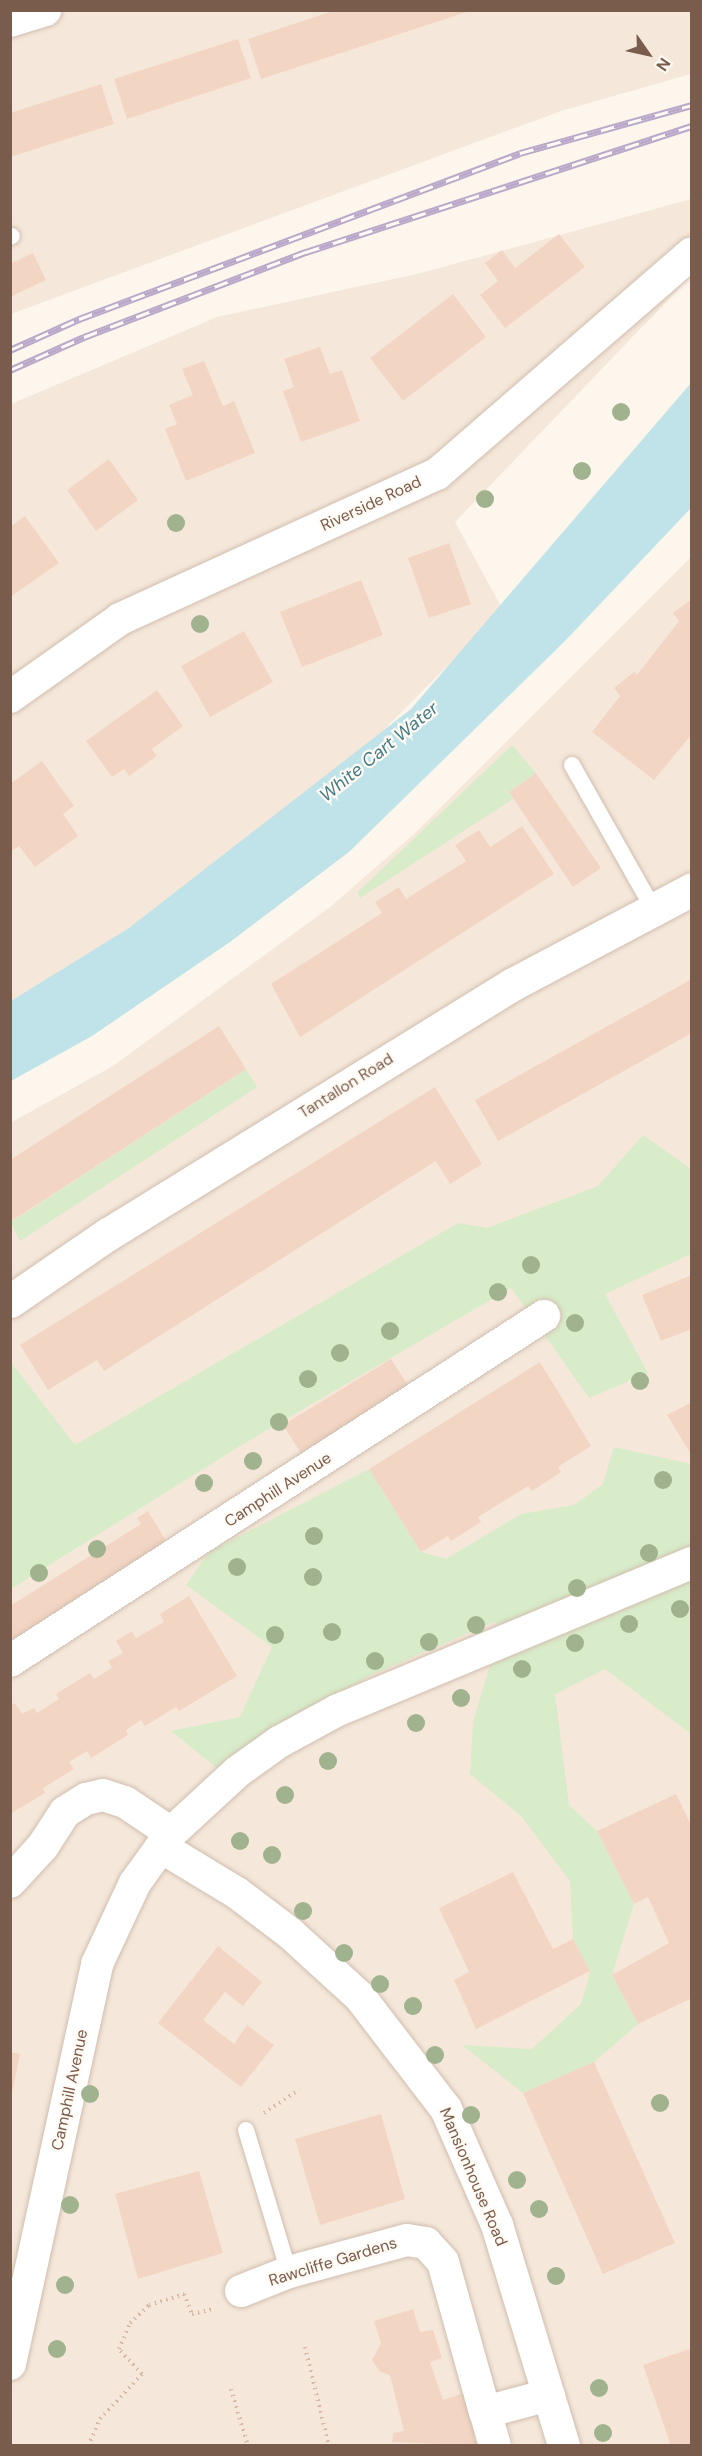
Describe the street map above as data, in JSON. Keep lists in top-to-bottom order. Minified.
{"streets":{"street":["Riverside Road","Tantallon Road","Camphill Avenue","Mansionhouse Road","Rawcliffe Gardens"]},"crossings":[["Camphill Avenue","Mansionhouse Road"]],"water":["White Cart Water"],"north":"bottom right"}
